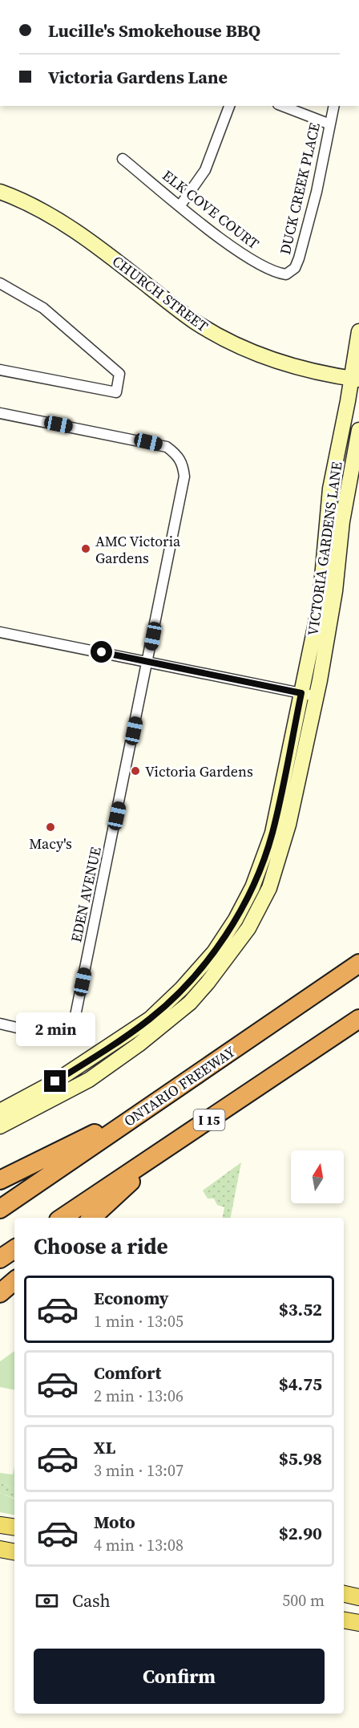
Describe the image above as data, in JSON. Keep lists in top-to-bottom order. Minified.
{"streets":{"highway":["ONTARIO FREEWAY","I 15"],"main road":["CHURCH STREET","VICTORIA GARDENS LANE"],"street":["DUCK CREEK PLACE","ELK COVE COURT","EDEN AVENUE"]},"crossings":[["DUCK CREEK PLACE","ELK COVE COURT"],["CHURCH STREET","VICTORIA GARDENS LANE"]],"places":["AMC Victoria Gardens","Victoria Gardens","Macy's"],"north":"top","page":{"banner":["Lucille's Smokehouse BBQ","Victoria Gardens Lane"],"bubble":"2 min","heading":"Choose a ride","list":[{"name":"Economy","note":"1 min · 13:05","value":"$3.52"},{"name":"Comfort","note":"2 min · 13:06","value":"$4.75"},{"name":"XL","note":"3 min · 13:07","value":"$5.98"},{"name":"Moto","note":"4 min · 13:08","value":"$2.90"}],"pay":["Cash","500 m"],"buttons":"Confirm"}}
